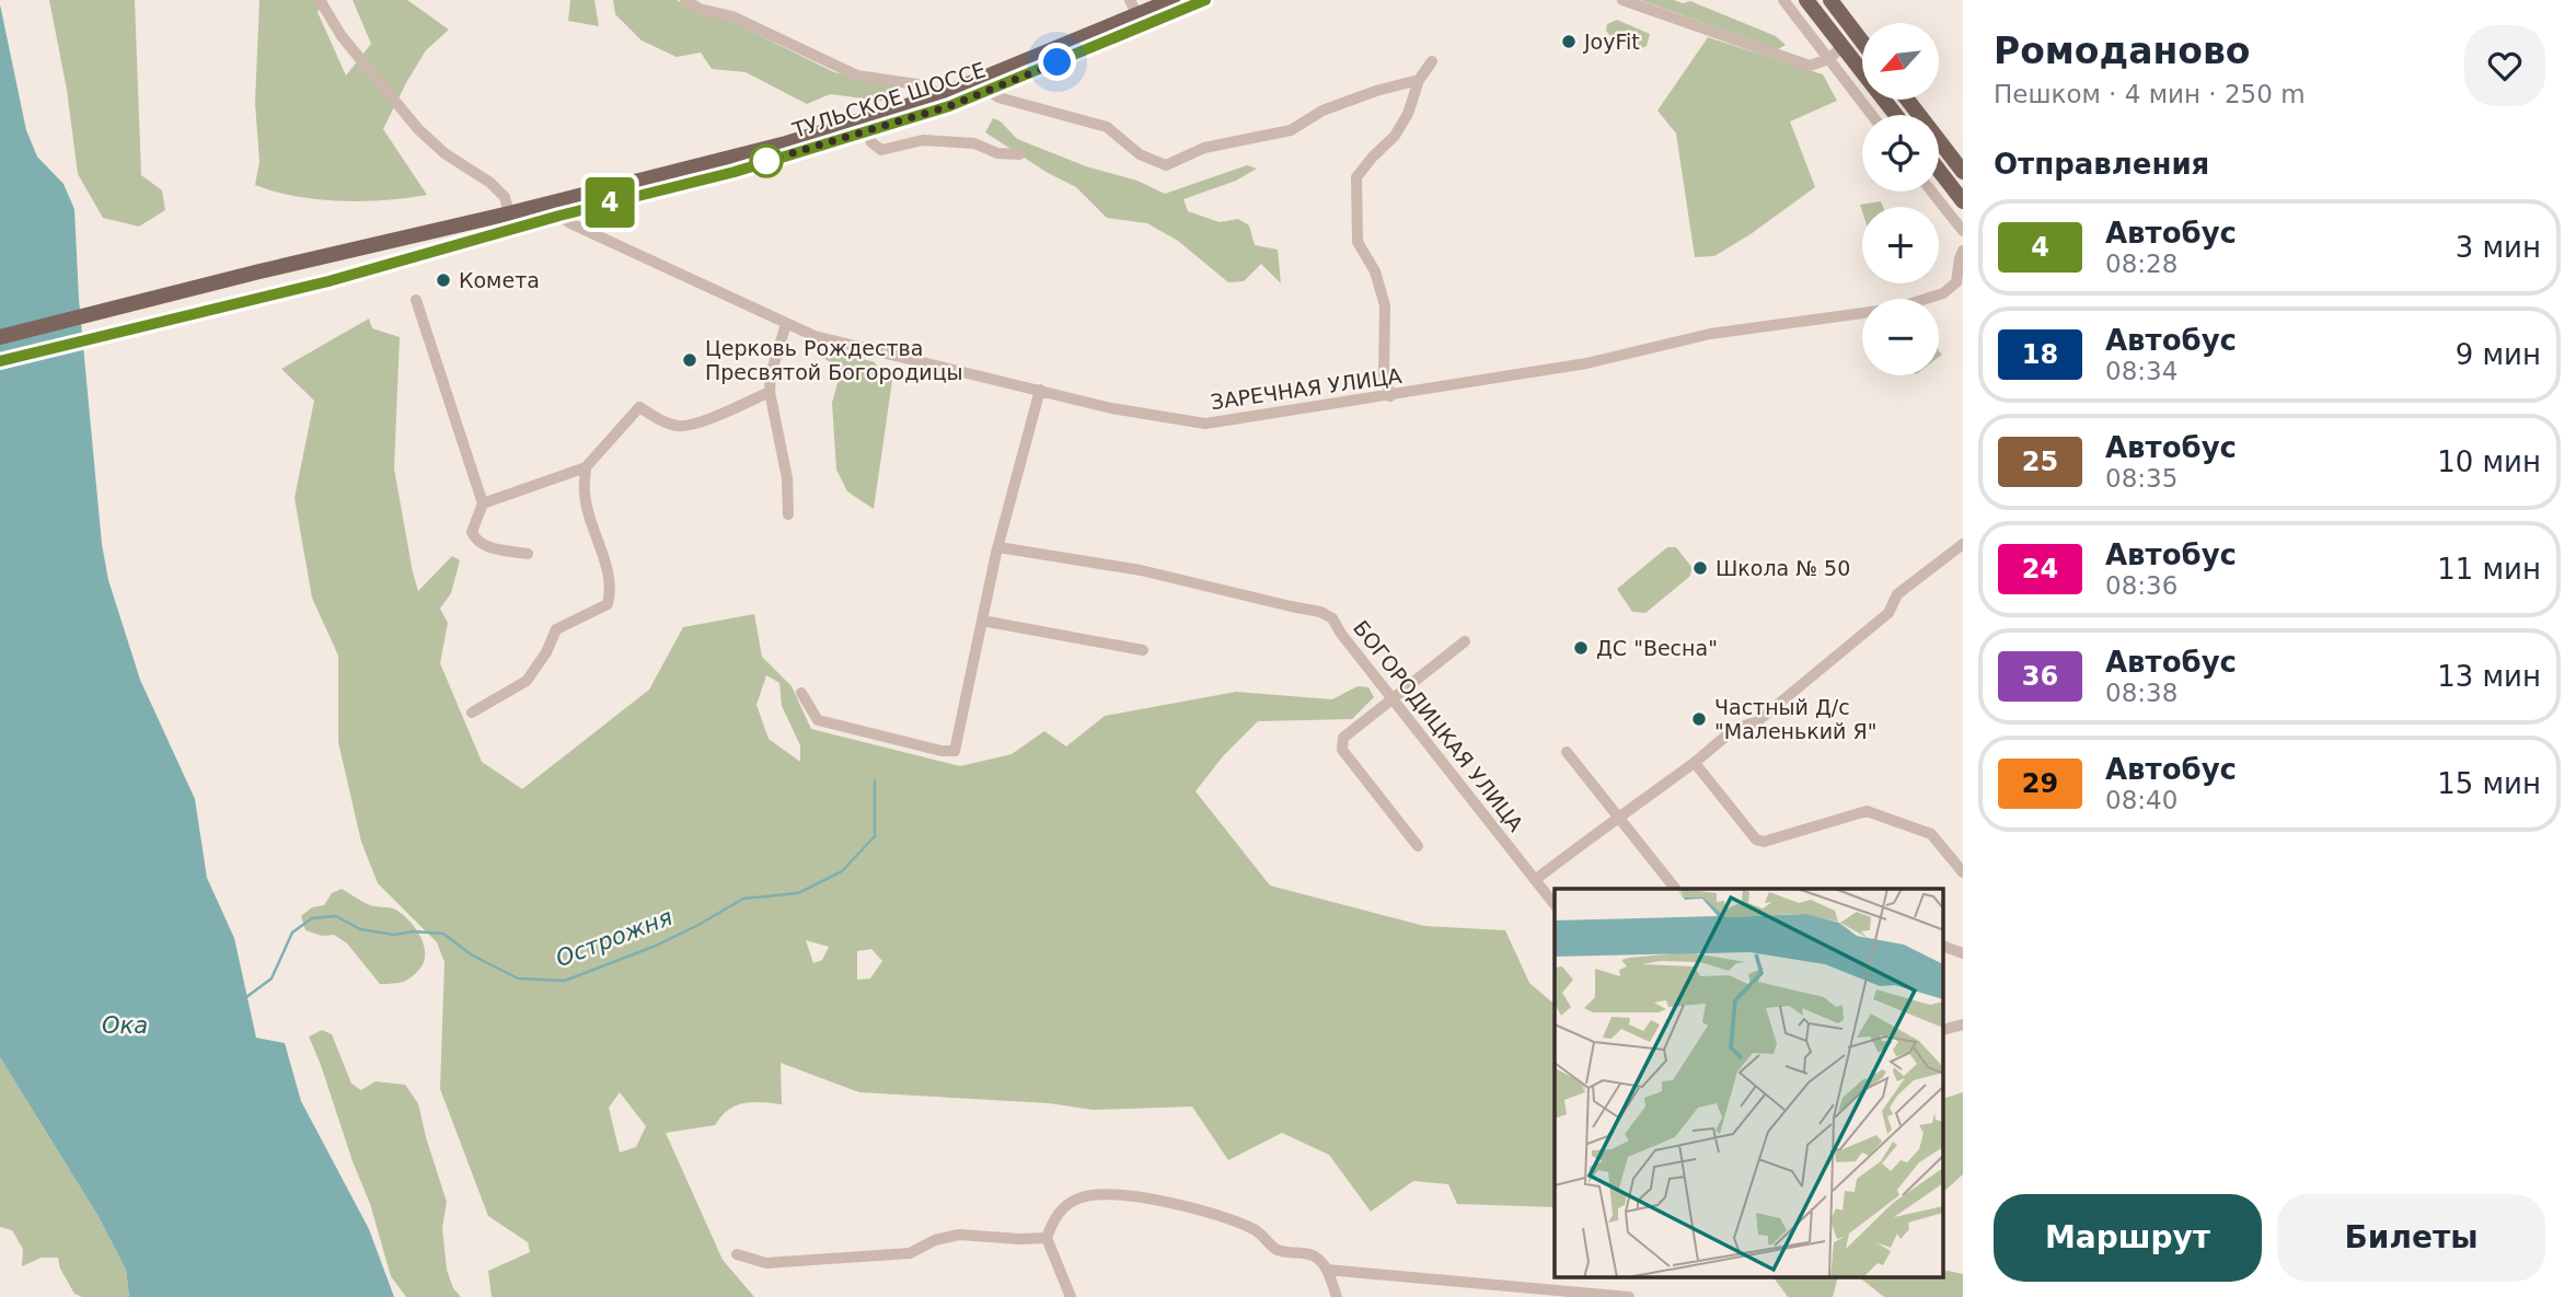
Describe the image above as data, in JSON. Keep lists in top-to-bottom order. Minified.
{"streets":{"main road":["ТУЛЬСКОЕ ШОССЕ"],"street":["ЗАРЕЧНАЯ УЛИЦА","БОГОРОДИЦКАЯ УЛИЦА"]},"crossings":[["ТУЛЬСКОЕ ШОССЕ","ЗАРЕЧНАЯ УЛИЦА"]],"water":["Острожня","Ока"],"places":["JoyFit","Комета","Церковь Рождества Пресвятой Богородицы","Школа № 50","ДС \"Весна\"","Частный Д/с \"Маленький Я\""],"lines":["bus line 4"],"north":"bottom left","page":{"on_map":"4","heading":[["Ромоданово","Пешком · 4 мин · 250 m"],"Отправления"],"map_buttons":["+","−"],"list":[{"mark":"4","name":"Автобус","note":"08:28","value":"3 мин"},{"mark":"18","name":"Автобус","note":"08:34","value":"9 мин"},{"mark":"25","name":"Автобус","note":"08:35","value":"10 мин"},{"mark":"24","name":"Автобус","note":"08:36","value":"11 мин"},{"mark":"36","name":"Автобус","note":"08:38","value":"13 мин"},{"mark":"29","name":"Автобус","note":"08:40","value":"15 мин"}],"buttons":["Маршрут","Билеты"]}}
